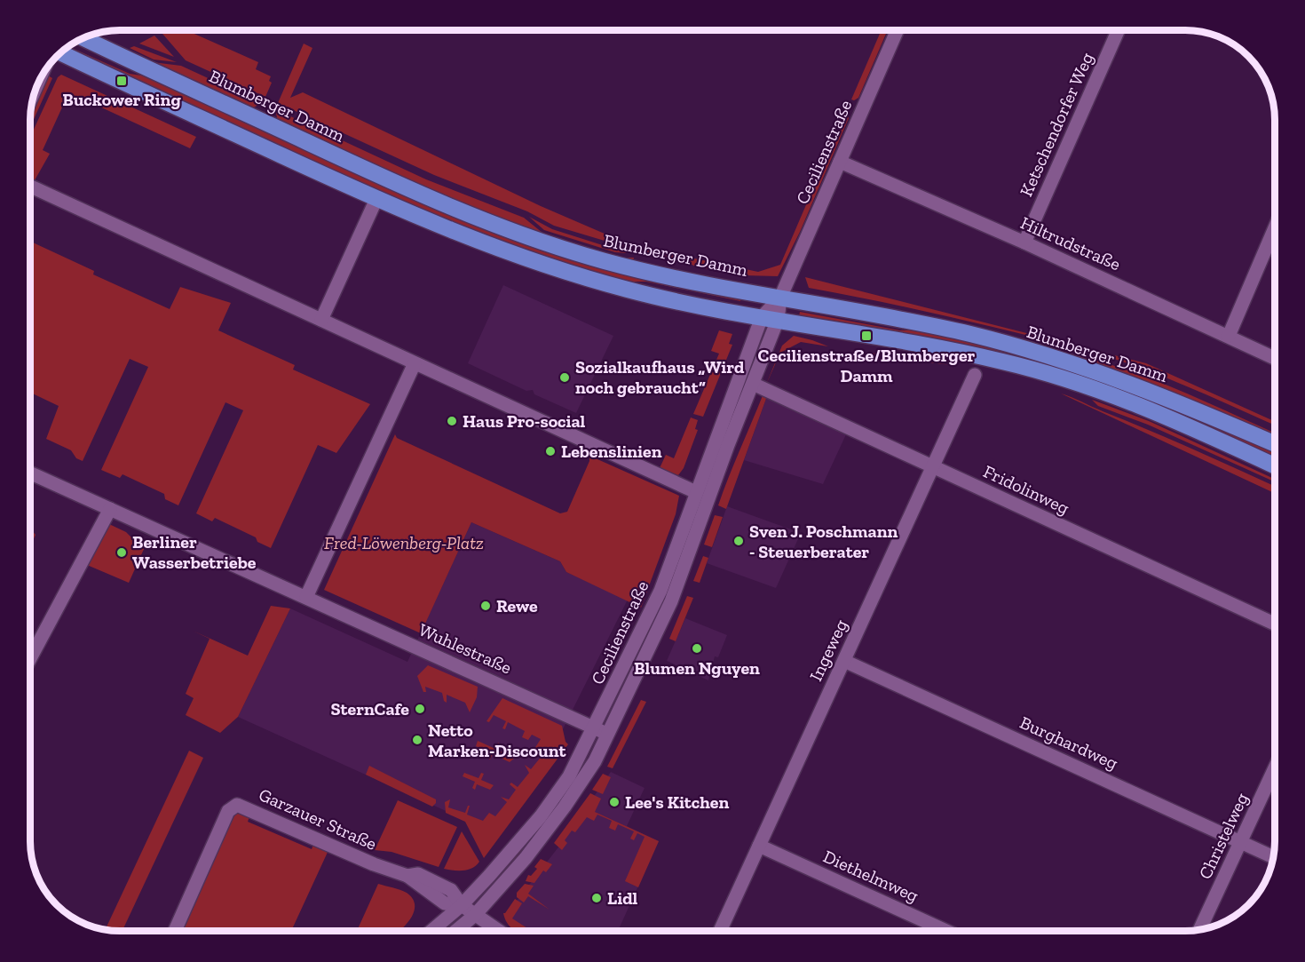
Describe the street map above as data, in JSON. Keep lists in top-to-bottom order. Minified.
{"streets":{"main road":["Blumberger Damm"],"street":["Ketschendorfer Weg","Cecilienstraße","Hiltrudstraße","Fridolinweg","Wuhlestraße","Ingeweg","Burghardweg","Garzauer Straße","Christelweg","Diethelmweg"]},"crossings":[["Blumberger Damm","Cecilienstraße"],["Ketschendorfer Weg","Hiltrudstraße"],["Cecilienstraße","Hiltrudstraße"],["Cecilienstraße","Fridolinweg"],["Cecilienstraße","Wuhlestraße"],["Cecilienstraße","Garzauer Straße"],["Fridolinweg","Ingeweg"],["Ingeweg","Burghardweg"],["Ingeweg","Diethelmweg"],["Burghardweg","Christelweg"]],"parks":["Fred-Löwenberg-Platz"],"places":{"transit":["Buckower Ring","Cecilienstraße/Blumberger Damm"],"other":["Sozialkaufhaus „Wird noch gebraucht“","Haus Pro-social","Lebenslinien","Sven J. Poschmann - Steuerberater","Berliner Wasserbetriebe","Rewe","Blumen Nguyen","SternCafe","Netto Marken-Discount","Lee's Kitchen","Lidl"]}}
